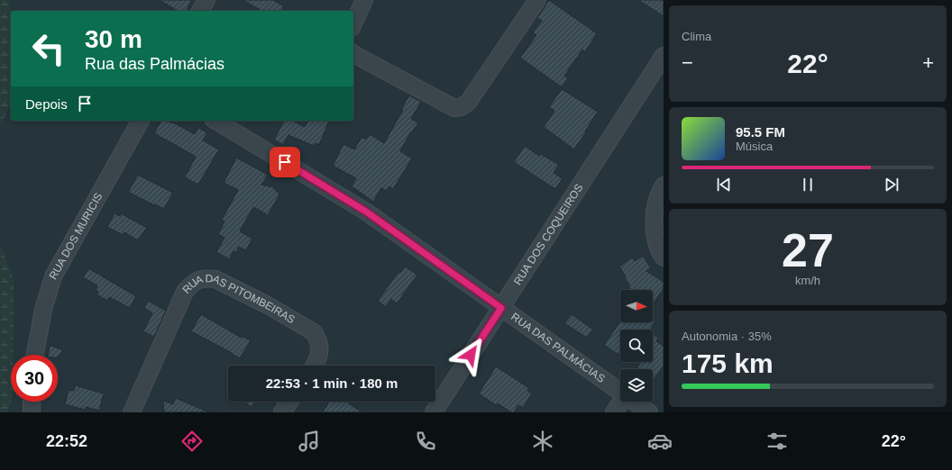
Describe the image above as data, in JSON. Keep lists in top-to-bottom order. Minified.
{"streets":{"street":["RUA DOS COQUEIROS","RUA DOS MURICIS","RUA DAS PITOMBEIRAS","RUA DAS PALMÁCIAS"]},"crossings":[["RUA DOS COQUEIROS","RUA DAS PALMÁCIAS"]],"north":"right","page":{"tile":["Clima",["27","km/h"],["Autonomia · 35%","175 km"]],"turn":["30 m","Rua das Palmácias"],"heat":["−","22°","+"],"then":"Depois","song":["95.5 FM","Música"],"limit":"30","trip":"22:53 · 1 min · 180 m","tabs":["22:52","22°"]}}
